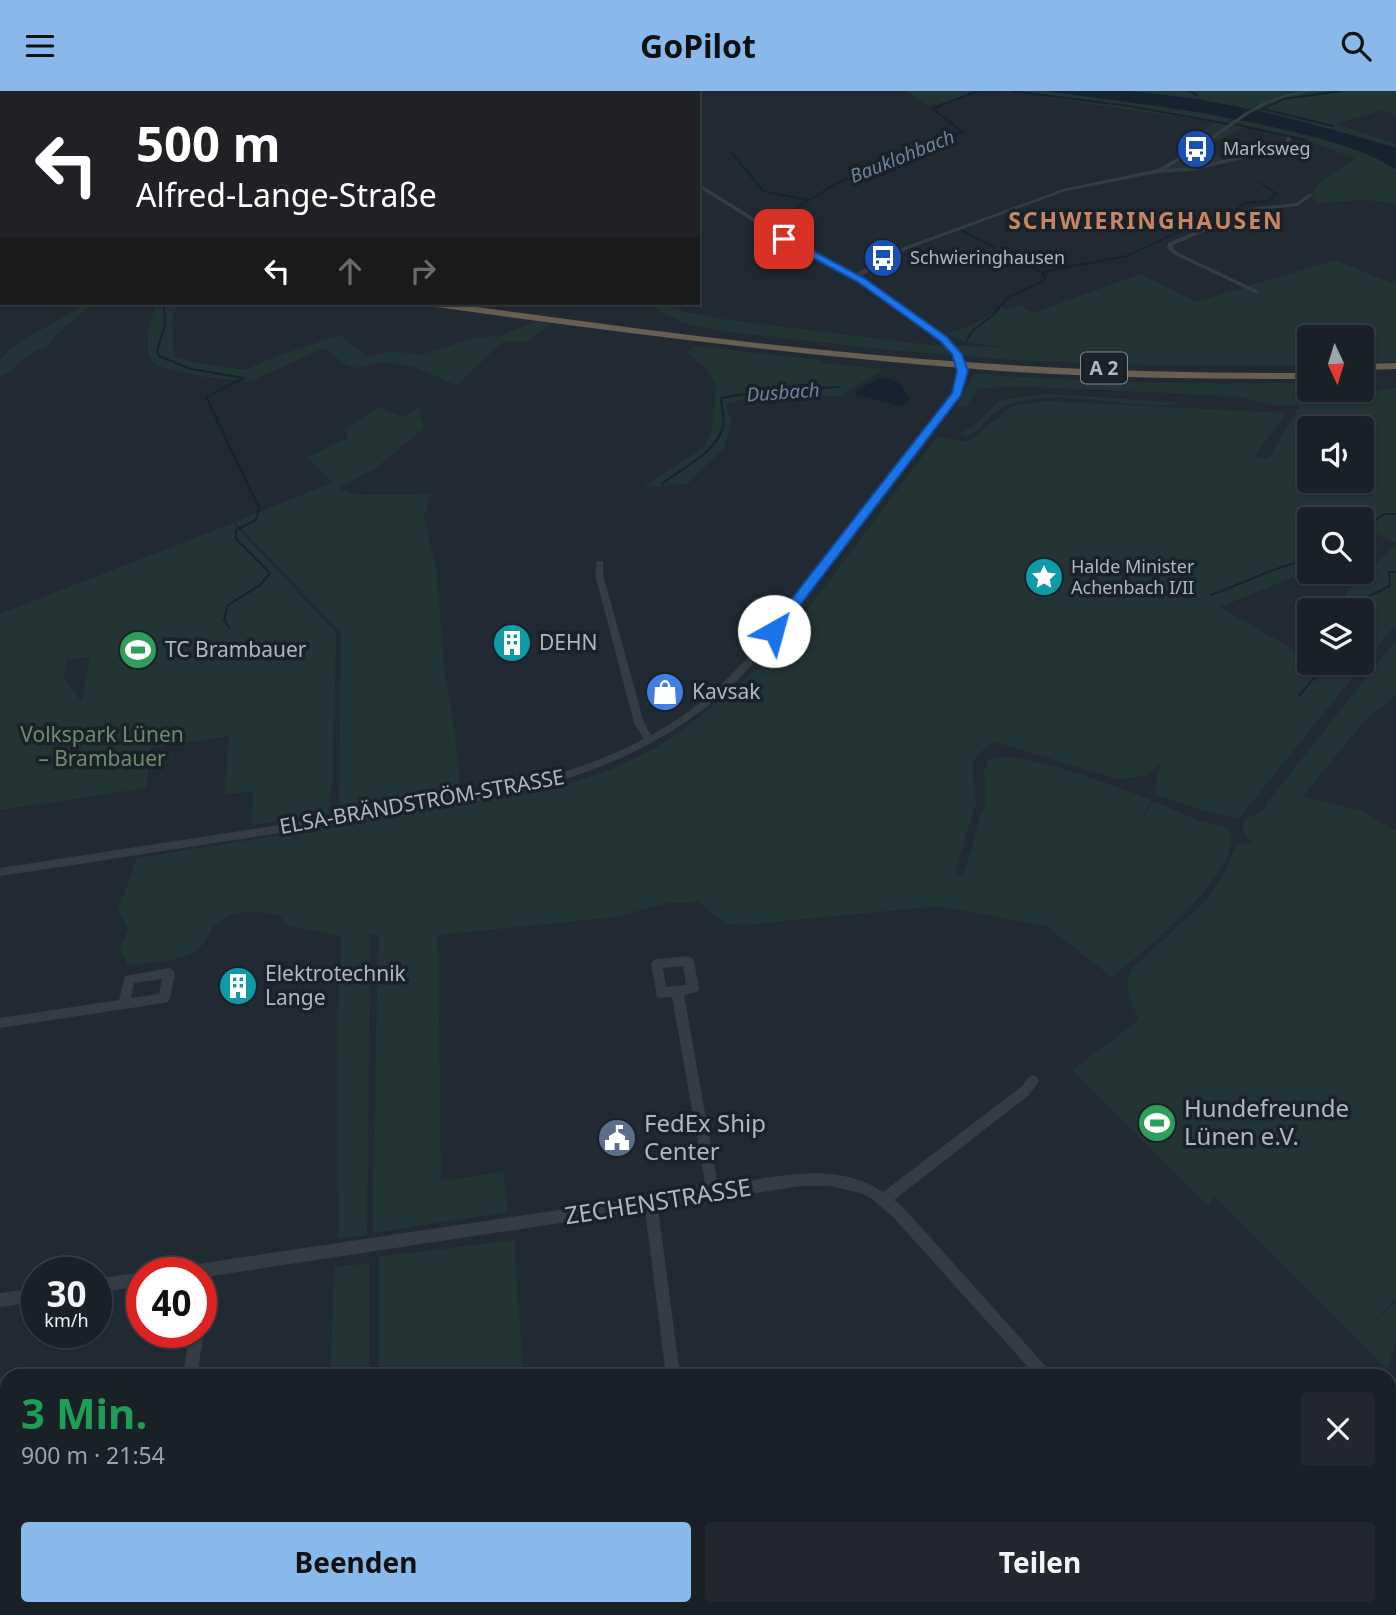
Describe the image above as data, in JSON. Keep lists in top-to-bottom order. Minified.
{"streets":{"highway":["A 2"],"street":["ELSA-BRÄNDSTRÖM-STRASSE","ZECHENSTRASSE"]},"districts":["SCHWIERINGHAUSEN"],"water":["Bauklohbach","Dusbach"],"parks":["Volkspark Lünen – Brambauer"],"places":{"bus stop":["Marksweg","Schwieringhausen"],"place":["Halde Minister Achenbach I/II"],"building":["DEHN","Elektrotechnik Lange"],"sports":["TC Brambauer","Hundefreunde Lünen e.V."],"shop":["Kavsak"],"public building":["FedEx Ship Center"]},"north":"bottom","page":{"header":"GoPilot","turn":["500 m","Alfred-Lange-Straße"],"speed":"30 km/h","limit":"40","heading":["3 Min.","900 m · 21:54"],"buttons":["Beenden","Teilen"]}}
